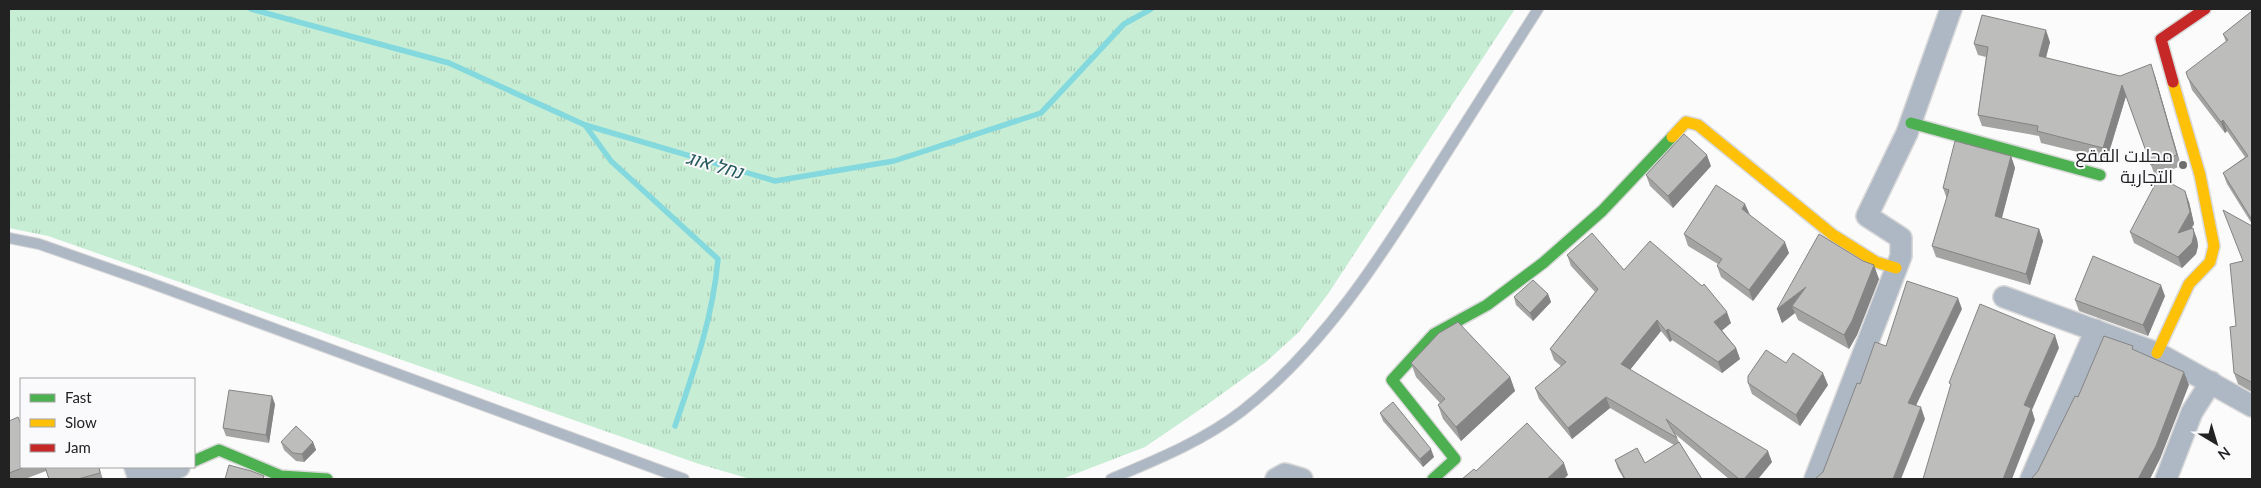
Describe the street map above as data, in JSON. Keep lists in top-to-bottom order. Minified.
{"water":["נחל אוג"],"places":["محلات الفقع التجارية"],"legend":["Fast","Slow","Jam"],"north":"bottom right"}
